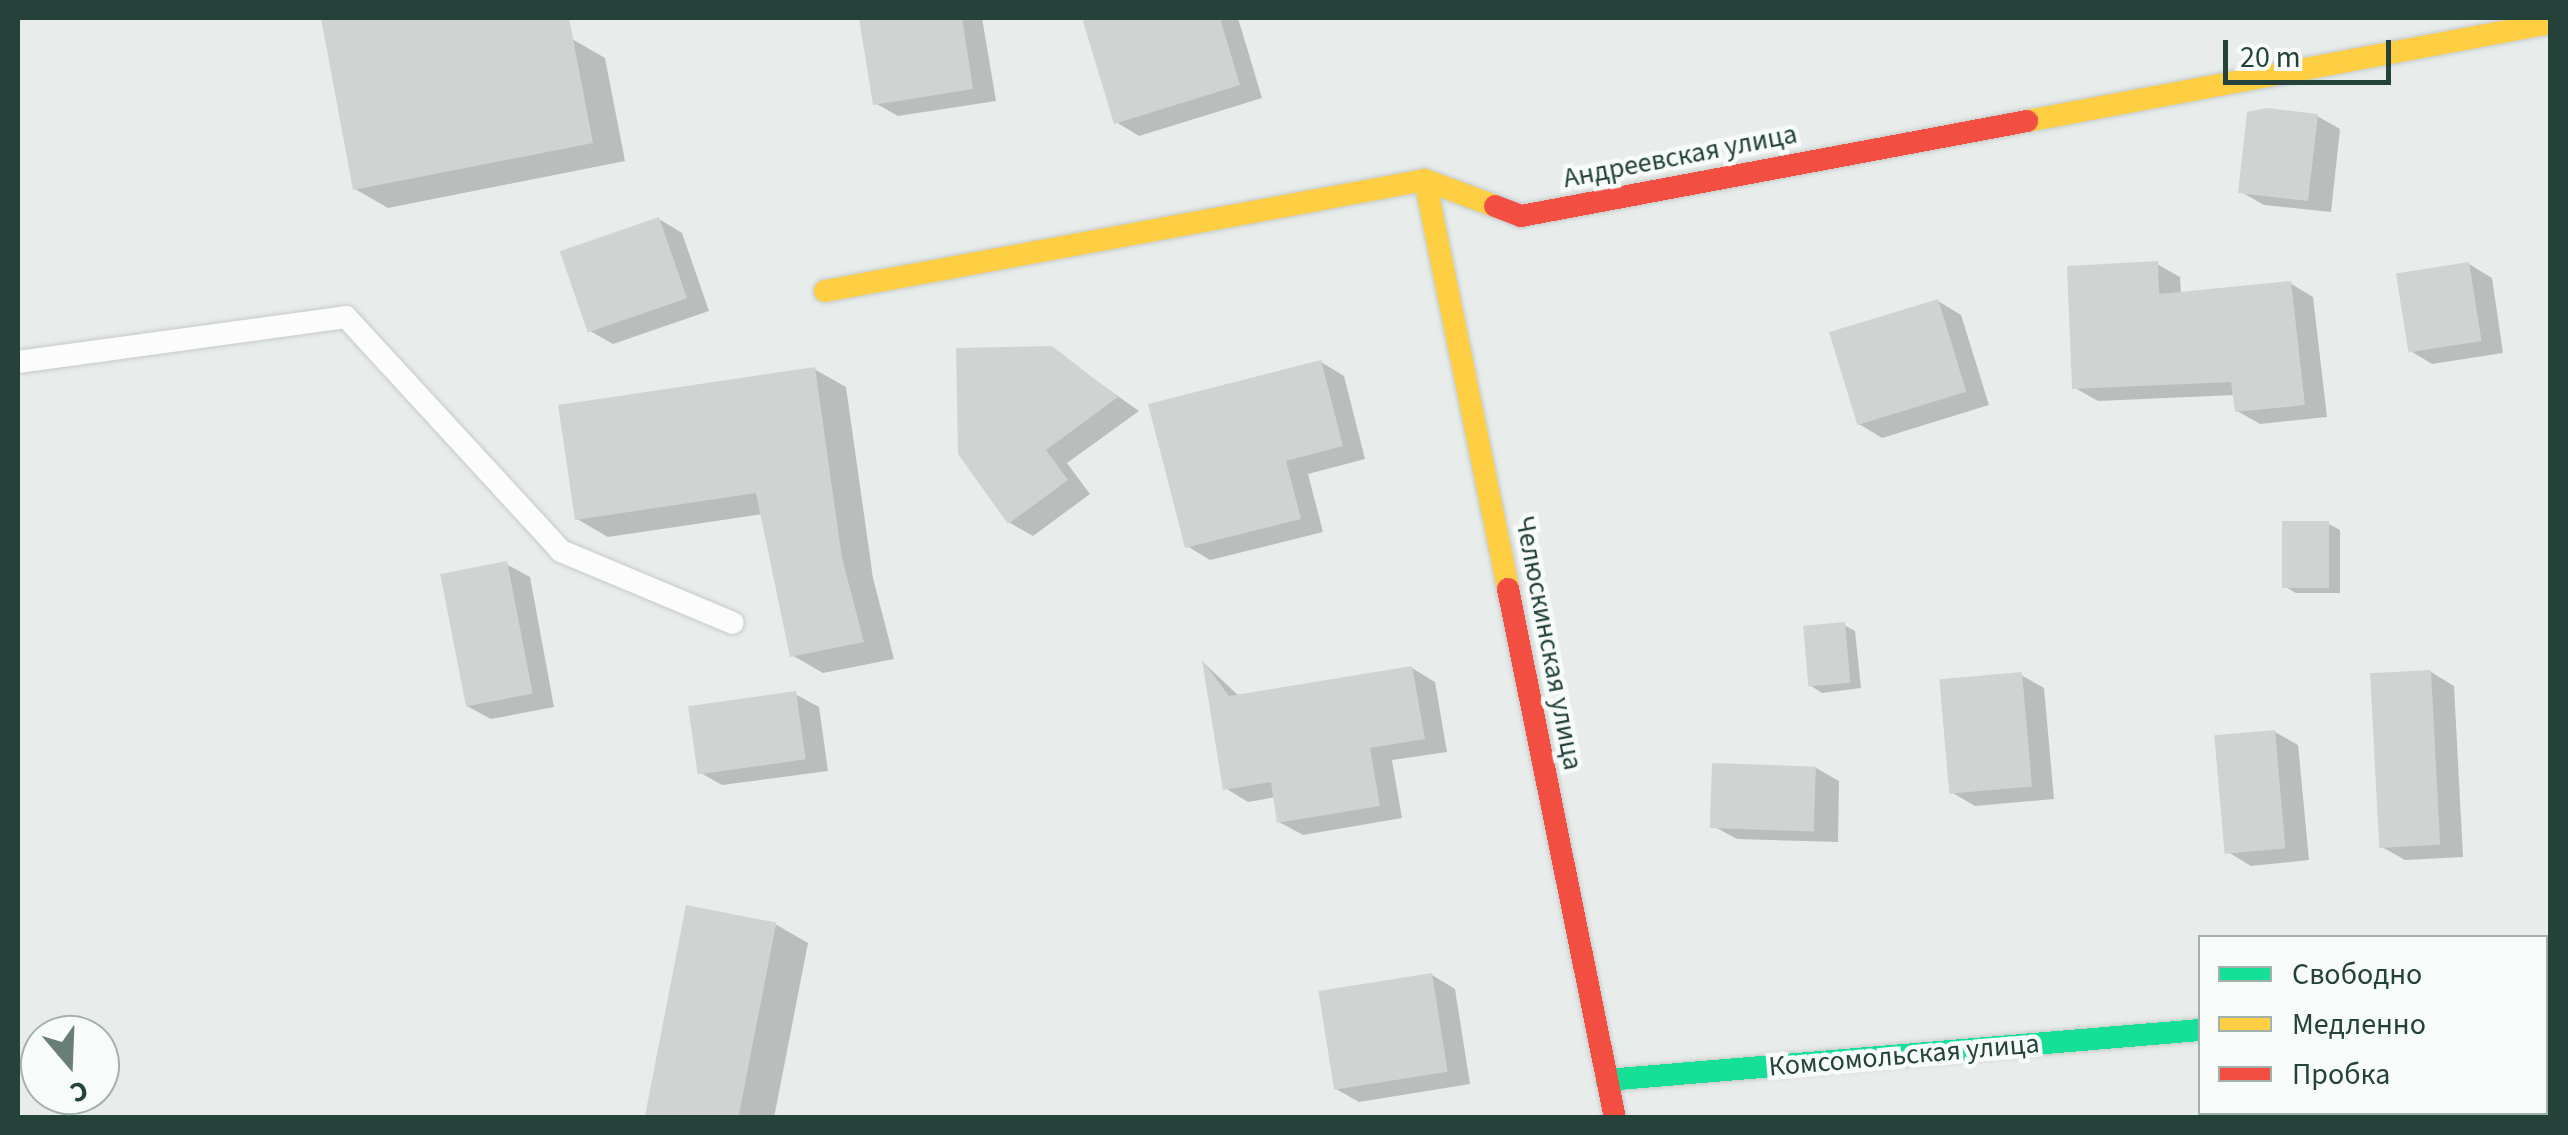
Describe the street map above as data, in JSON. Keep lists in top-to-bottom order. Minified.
{"streets":{"street":["Андреевская улица","Челюскинская улица","Комсомольская улица"]},"crossings":[["Андреевская улица","Челюскинская улица"],["Челюскинская улица","Комсомольская улица"]],"legend":["Свободно","Медленно","Пробка"],"scale_bar":"20 m","north":"bottom"}
